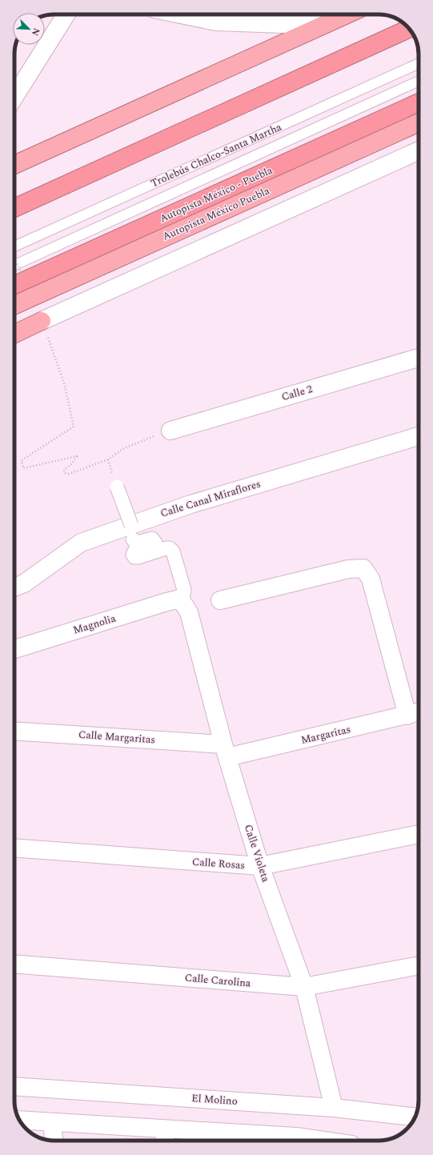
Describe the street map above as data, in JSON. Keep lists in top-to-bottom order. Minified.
{"streets":{"highway":["Autopista México - Puebla","Autopista México Puebla"],"street":["Calle 2","Calle Canal Miraflores","Magnolia","Margaritas","Calle Margaritas","Calle Violeta","Calle Rosas","Calle Carolina","El Molino"],"lane":["Trolebús Chalco-Santa Martha"]},"crossings":[["Magnolia","Calle Violeta"],["Margaritas","Calle Margaritas"],["Margaritas","Calle Violeta"],["Calle Margaritas","Calle Violeta"],["Calle Violeta","Calle Rosas"],["Calle Violeta","Calle Carolina"],["Calle Violeta","El Molino"]],"north":"bottom right"}
